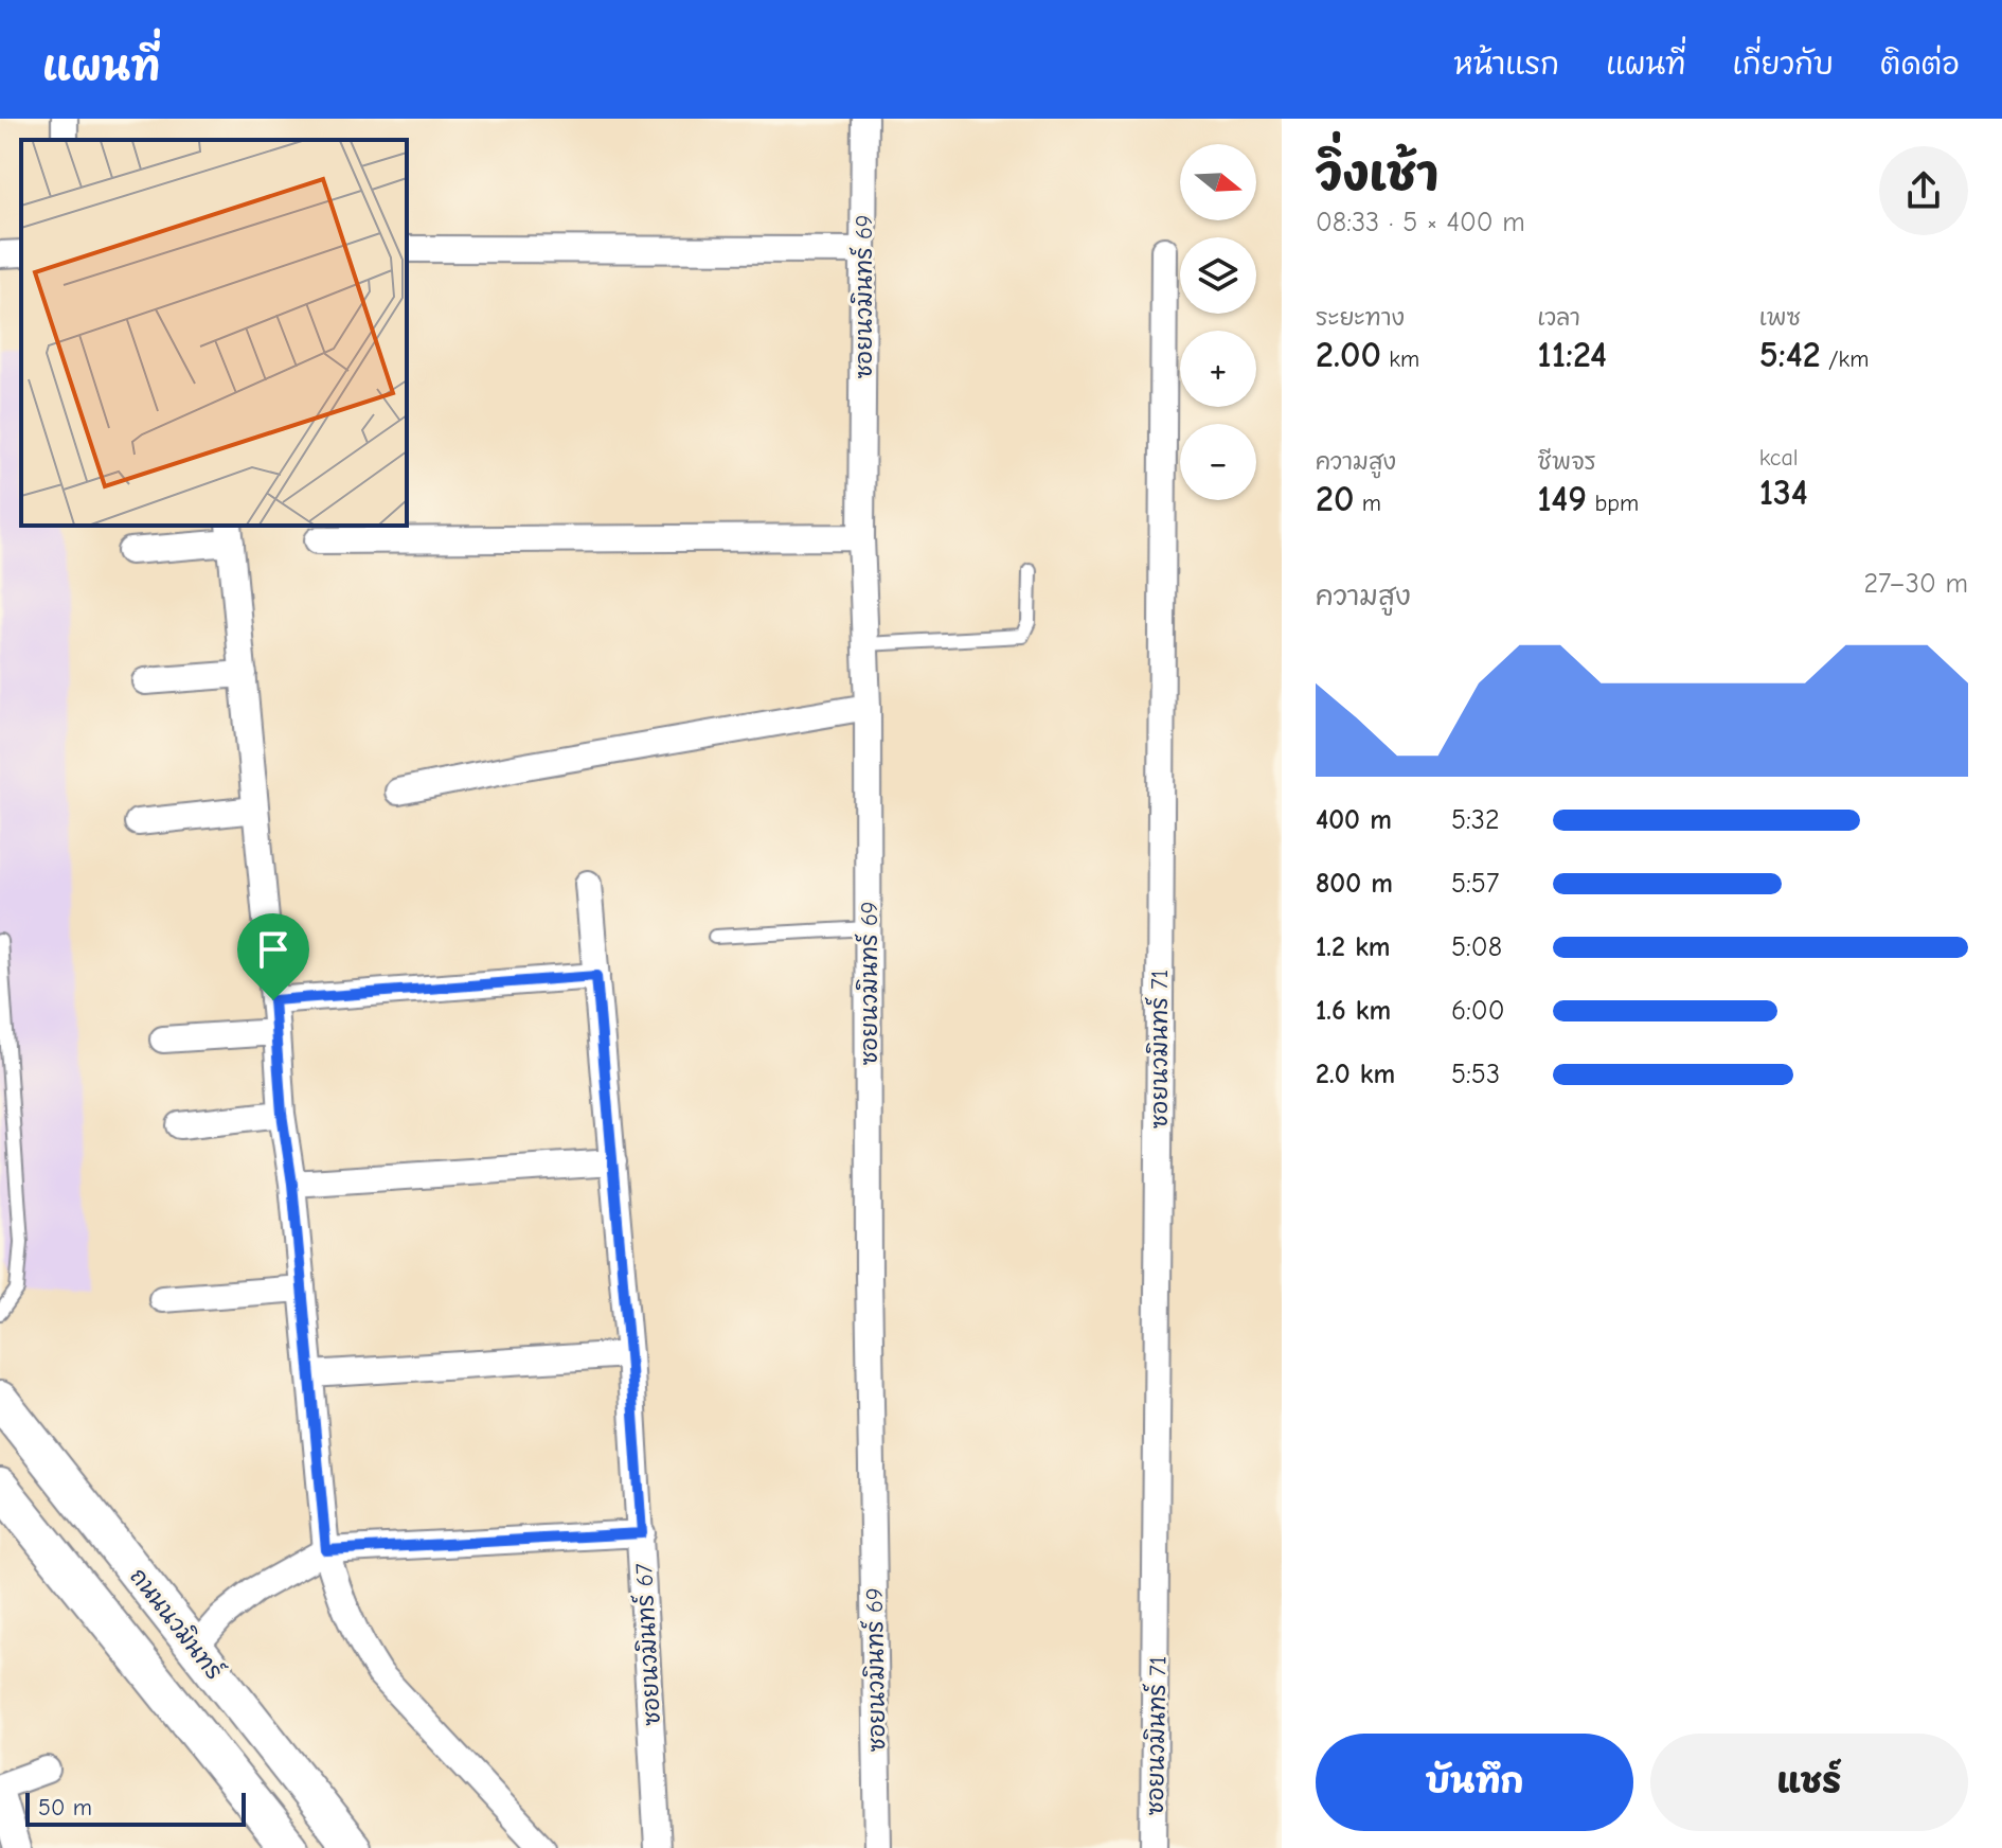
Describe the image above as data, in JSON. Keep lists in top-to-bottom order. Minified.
{"streets":{"main road":["ถนนนวมินทร์"],"street":["ซอยนวมินทร์ 69","ซอยนวมินทร์ 71","ซอยนวมินทร์ 67"]},"scale_bar":"50 m","north":"right","page":{"header":"แผนที่","nav":["หน้าแรก","แผนที่","เกี่ยวกับ","ติดต่อ"],"heading":["วิ่งเช้า","08:33 · 5 × 400 m"],"map_buttons":["+","−"],"stats":[["ระยะทาง","2.00 km"],["เวลา","11:24"],["เพซ","5:42 /km"],["ความสูง","20 m"],["ชีพจร","149 bpm"],["kcal","134"]],"chart":["ความสูง","27–30 m"],"list":[{"name":"400 m","note":"5:32"},{"name":"800 m","note":"5:57"},{"name":"1.2 km","note":"5:08"},{"name":"1.6 km","note":"6:00"},{"name":"2.0 km","note":"5:53"}],"buttons":["บันทึก","แชร์"],"scale":"50 m"}}
